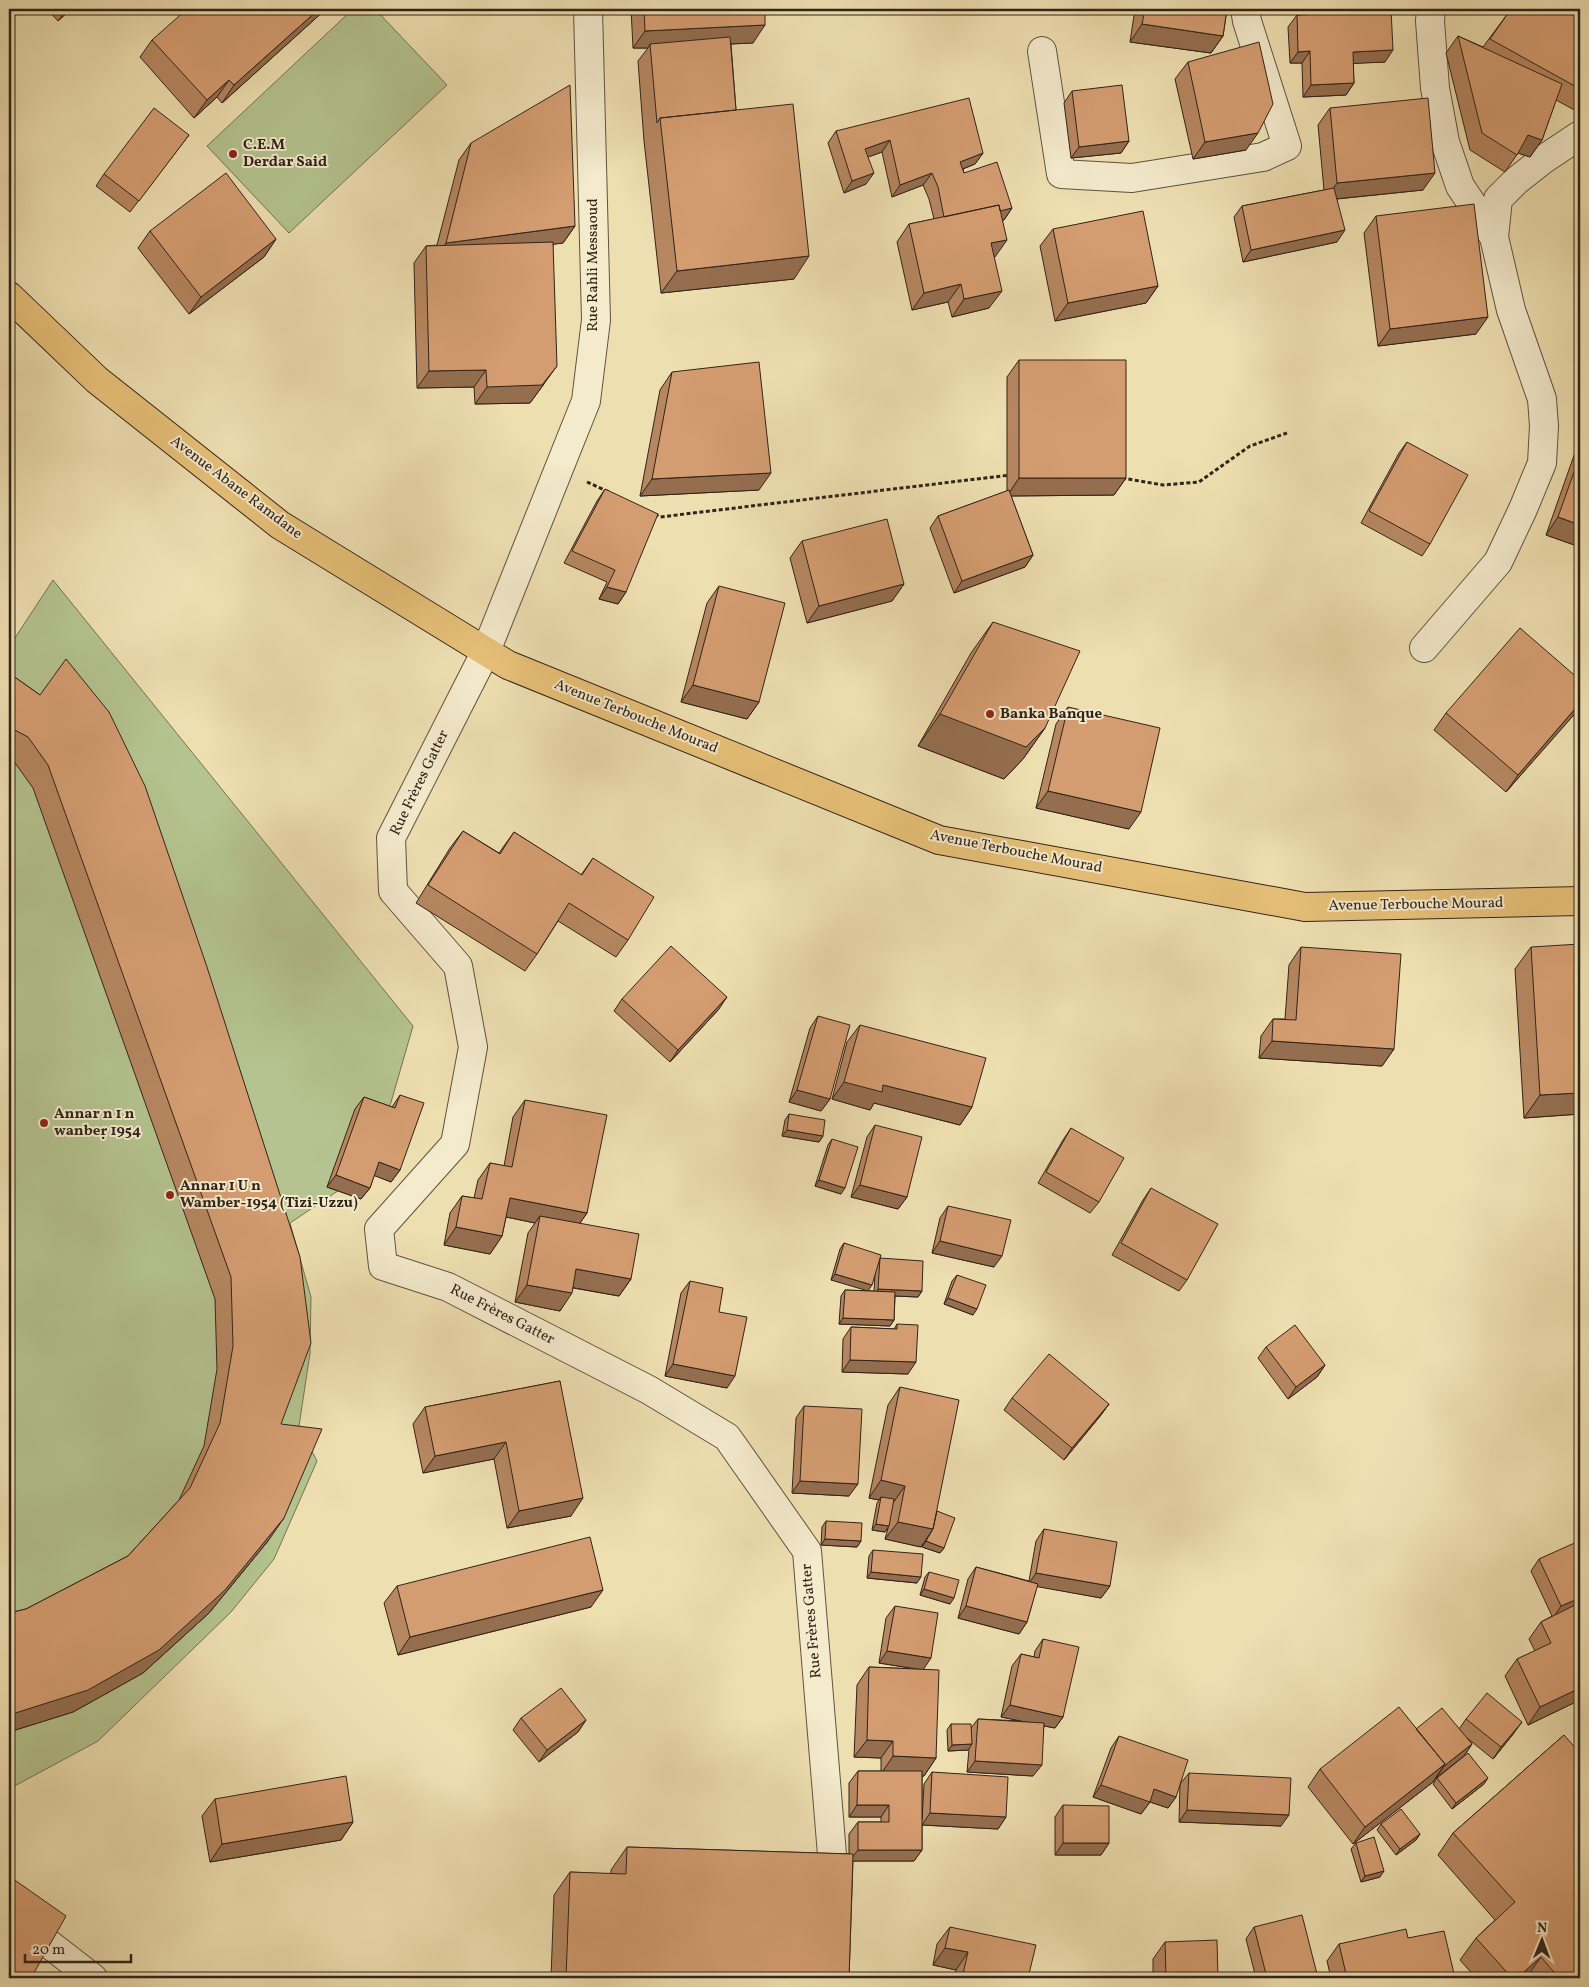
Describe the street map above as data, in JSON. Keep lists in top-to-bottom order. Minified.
{"streets":{"main road":["Avenue Abane Ramdane","Avenue Terbouche Mourad"],"street":["Rue Rahli Messaoud","Rue Frères Gatter"]},"crossings":[["Rue Rahli Messaoud","Avenue Abane Ramdane"],["Rue Rahli Messaoud","Avenue Terbouche Mourad"],["Rue Rahli Messaoud","Rue Frères Gatter"],["Avenue Abane Ramdane","Avenue Terbouche Mourad"],["Avenue Abane Ramdane","Rue Frères Gatter"],["Avenue Terbouche Mourad","Rue Frères Gatter"]],"places":["C.E.M Derdar Said","Banka Banque","Annar n 1 n wanbeṛ 1954","Annar 1 U n Wamber-1954 (Tizi-Uzzu)"],"scale_bar":"20 m","north":"top"}
